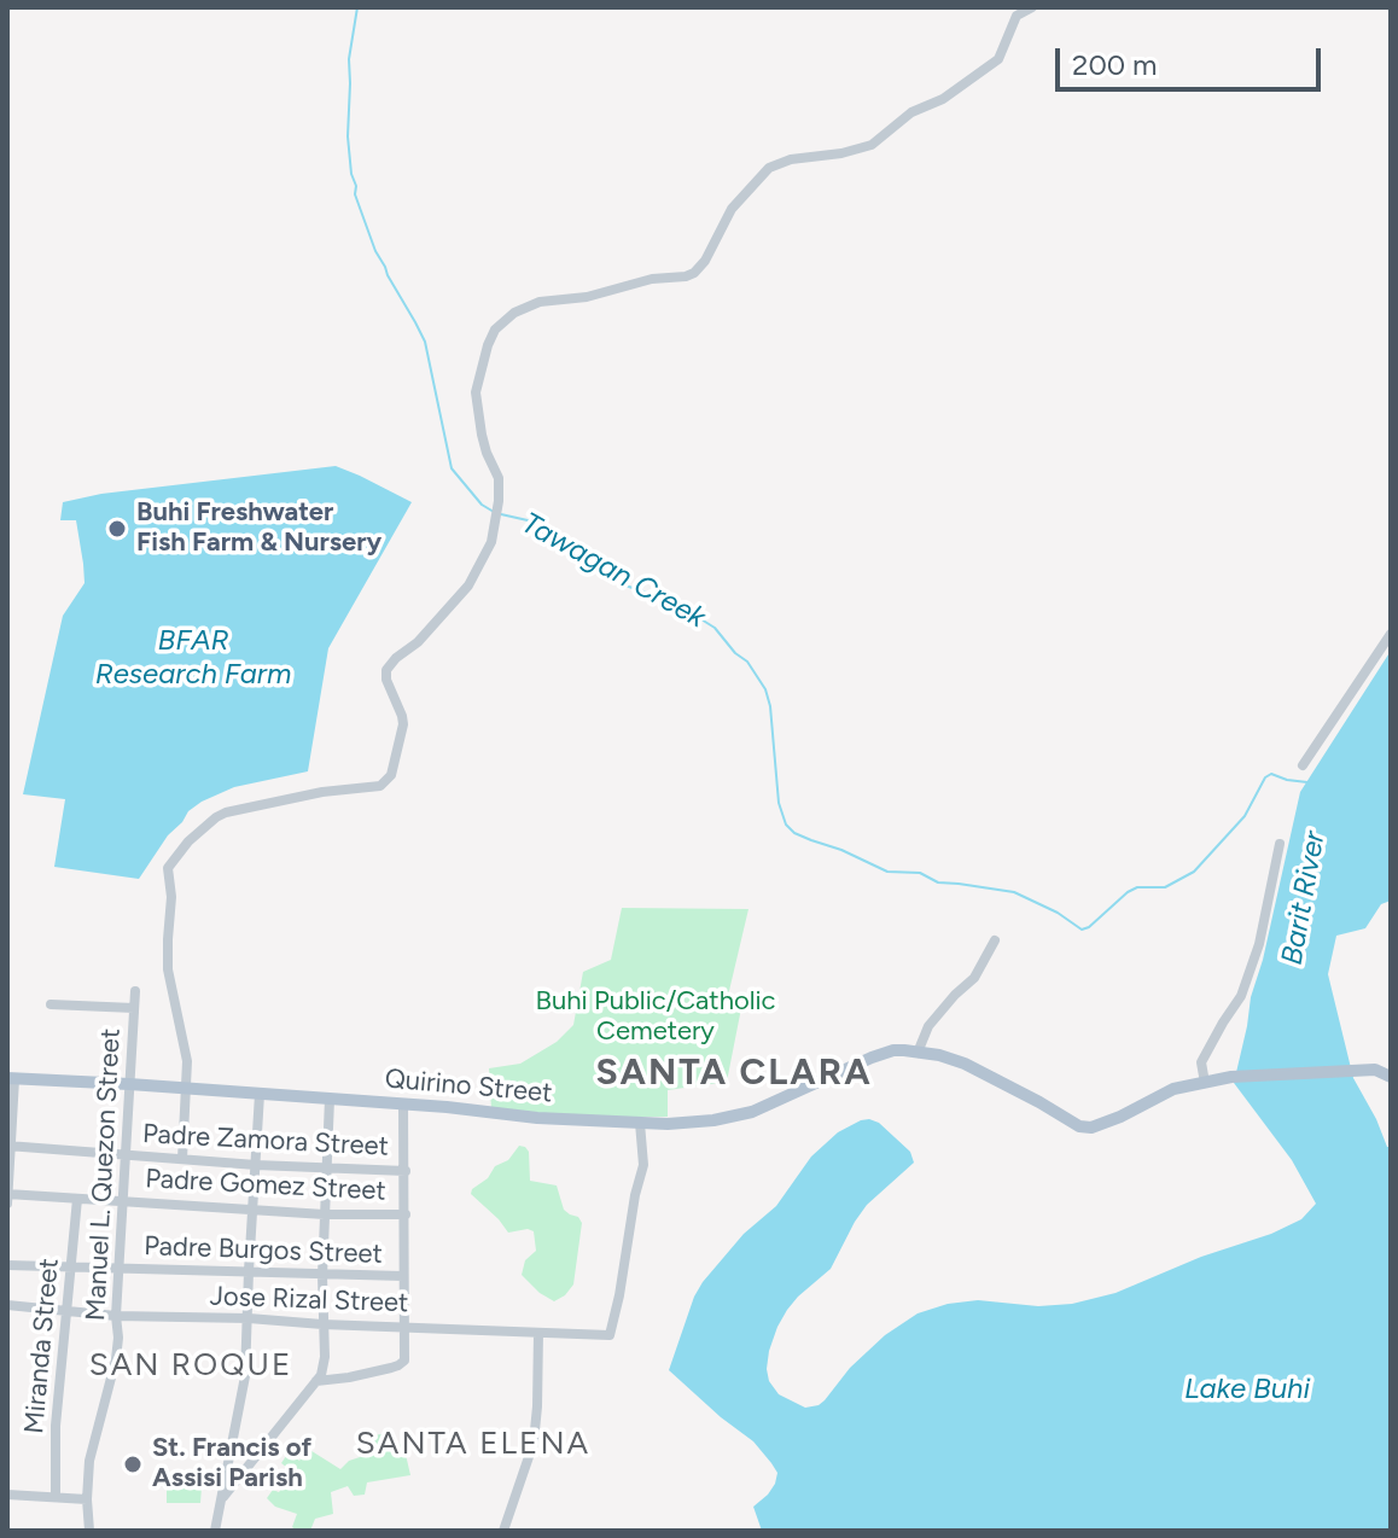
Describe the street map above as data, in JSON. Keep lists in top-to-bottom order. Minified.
{"streets":{"main road":["Quirino Street"],"street":["Padre Zamora Street","Manuel L. Quezon Street","Padre Gomez Street","Padre Burgos Street","Jose Rizal Street","Miranda Street"]},"crossings":[["Quirino Street","Manuel L. Quezon Street"],["Quirino Street","Jose Rizal Street"],["Padre Zamora Street","Manuel L. Quezon Street"],["Manuel L. Quezon Street","Padre Gomez Street"],["Manuel L. Quezon Street","Padre Burgos Street"],["Manuel L. Quezon Street","Jose Rizal Street"],["Padre Gomez Street","Miranda Street"],["Padre Burgos Street","Miranda Street"],["Jose Rizal Street","Miranda Street"]],"districts":["SANTA CLARA","SAN ROQUE","SANTA ELENA"],"water":["Tawagan Creek","BFAR Research Farm","Barit River","Lake Buhi"],"parks":["Buhi Public/Catholic Cemetery"],"places":["Buhi Freshwater Fish Farm & Nursery","St. Francis of Assisi Parish"],"scale_bar":"200 m"}
